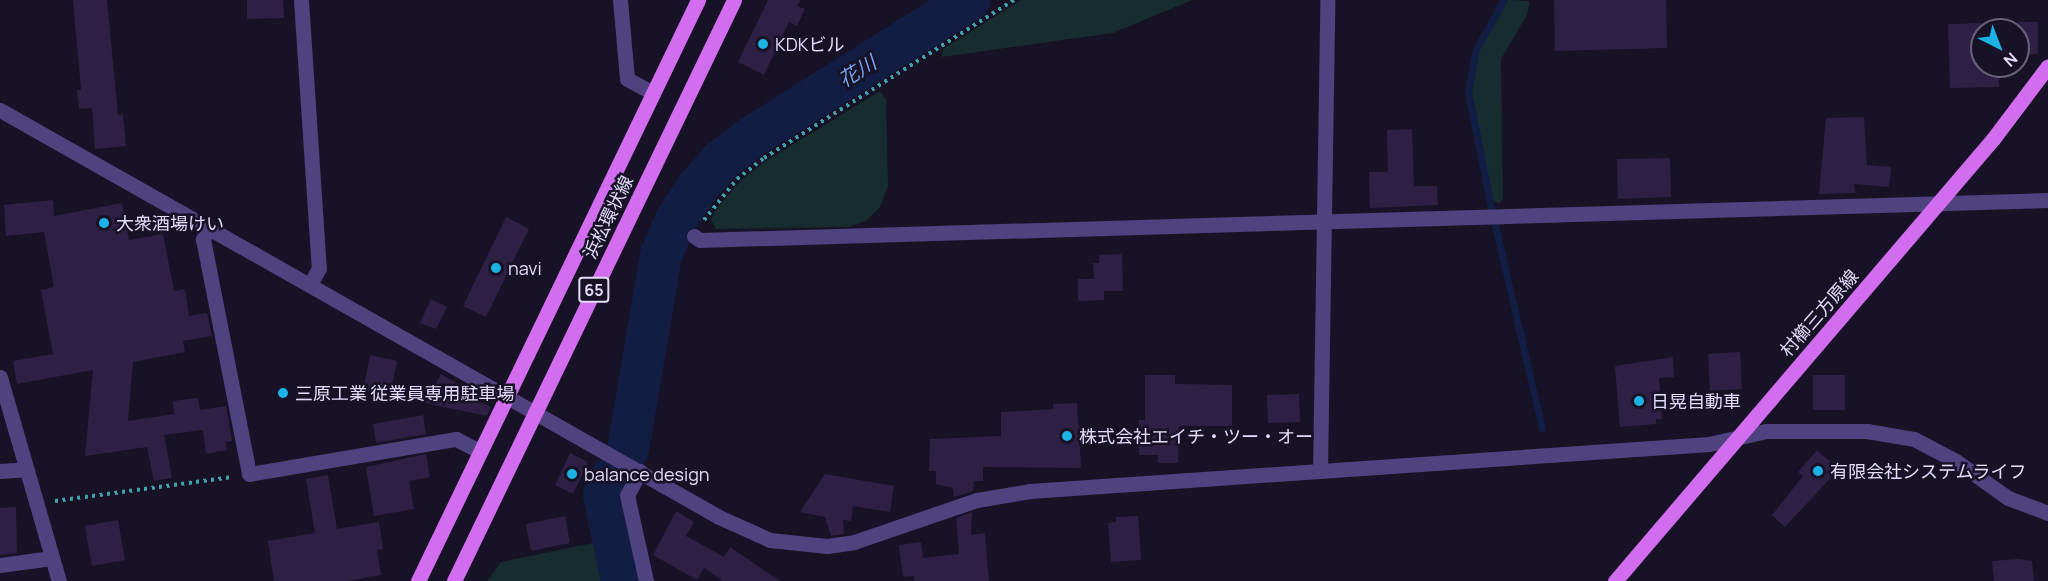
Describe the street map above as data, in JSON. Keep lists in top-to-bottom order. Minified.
{"streets":{"main road":["浜松環状線","65","村櫛三方原線"]},"water":["花川"],"places":["KDKビル","大衆酒場けい","navi","三原工業 従業員専用駐車場","日晃自動車","株式会社エイチ・ツー・オー","有限会社システムライフ","balance design"],"north":"bottom right"}
